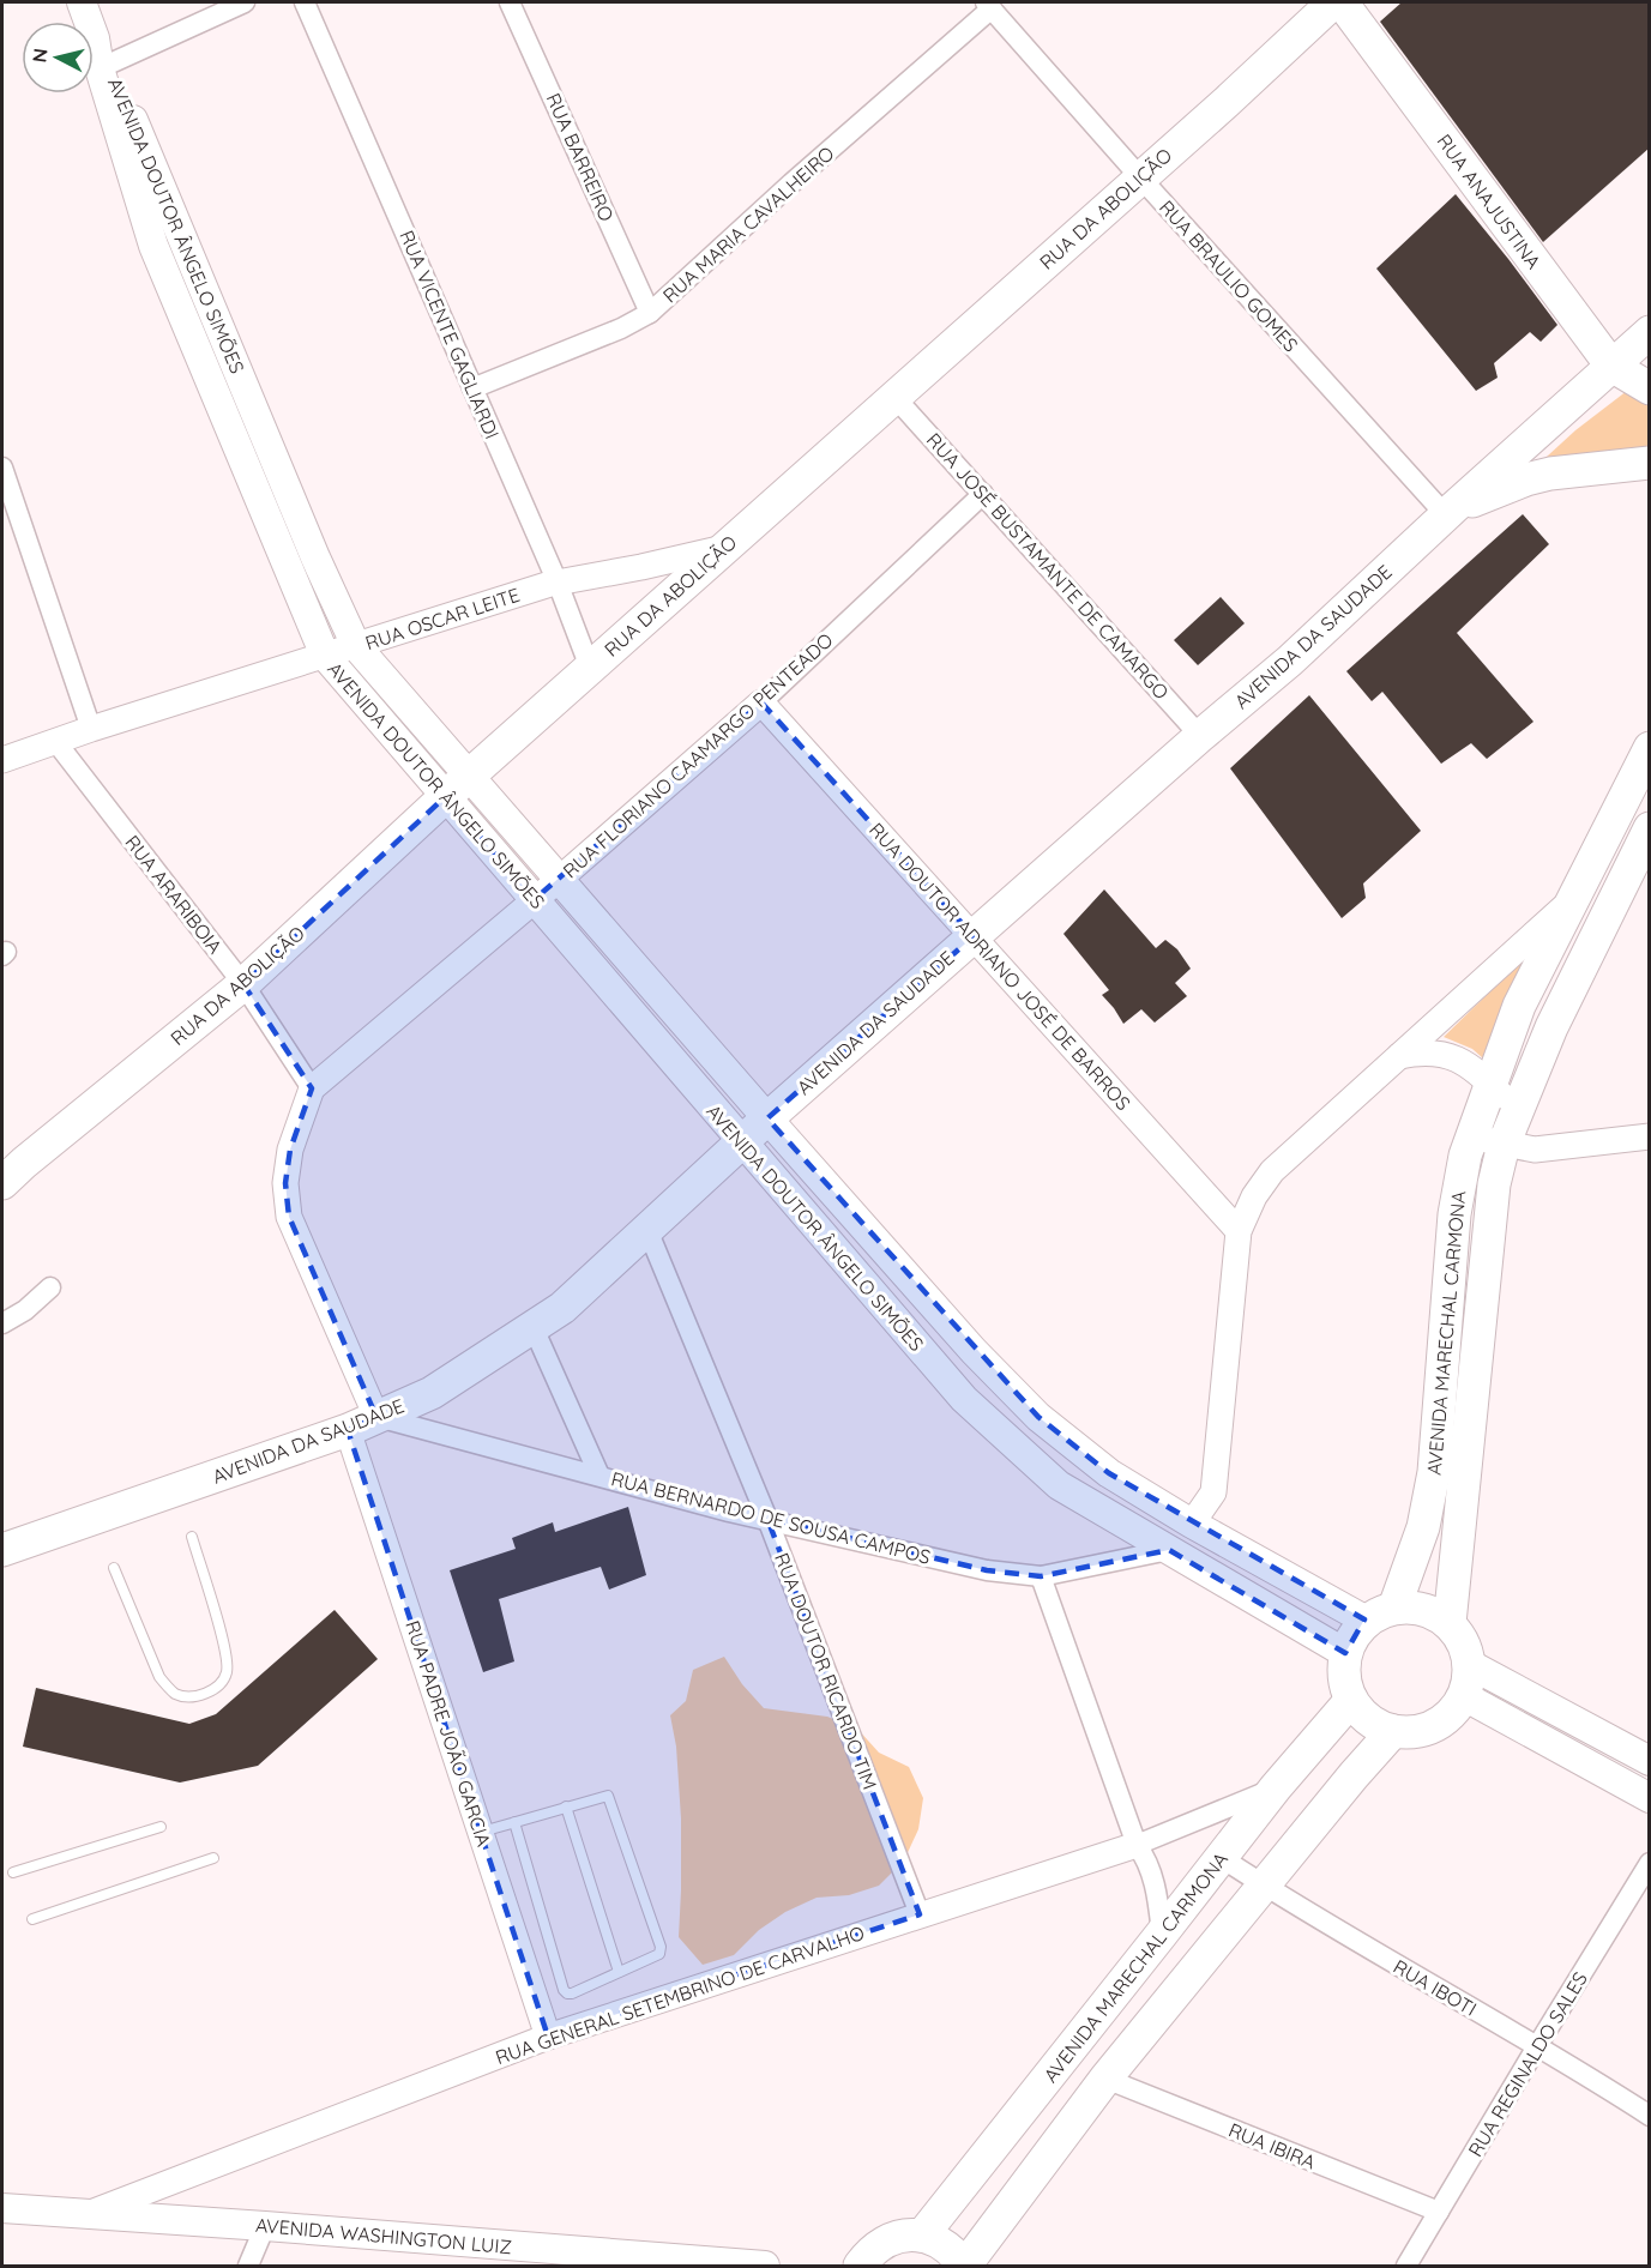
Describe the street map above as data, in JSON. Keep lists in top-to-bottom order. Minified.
{"streets":{"main road":["RUA ANAJUSTINA","RUA DA ABOLIÇÃO","AVENIDA DOUTOR ÂNGELO SIMÕES","AVENIDA DA SAUDADE","AVENIDA MARECHAL CARMONA","AVENIDA WASHINGTON LUIZ"],"street":["RUA BARREIRO","RUA MARIA CAVALHEIRO","RUA BRAULIO GOMES","RUA VICENTE GAGLIARDI","RUA JOSÉ BUSTAMANTE DE CAMARGO","RUA OSCAR LEITE","RUA FLORIANO CAAMARGO PENTEADO","RUA ARARIBOIA","RUA DOUTOR ADRIANO JOSÉ DE BARROS","RUA BERNARDO DE SOUSA CAMPOS","RUA DOUTOR RICARDO TIM","RUA PADRE JOÃO GARCIA","RUA IBOTI","RUA GENERAL SETEMBRINO DE CARVALHO","RUA REGINALDO SALES","RUA IBIRA"]},"crossings":[["RUA BARREIRO","RUA MARIA CAVALHEIRO"],["RUA ANAJUSTINA","AVENIDA DA SAUDADE"],["RUA DA ABOLIÇÃO","AVENIDA DOUTOR ÂNGELO SIMÕES"],["RUA DA ABOLIÇÃO","RUA BRAULIO GOMES"],["RUA DA ABOLIÇÃO","RUA VICENTE GAGLIARDI"],["RUA DA ABOLIÇÃO","RUA JOSÉ BUSTAMANTE DE CAMARGO"],["RUA DA ABOLIÇÃO","RUA OSCAR LEITE"],["RUA DA ABOLIÇÃO","RUA ARARIBOIA"],["RUA MARIA CAVALHEIRO","RUA BRAULIO GOMES"],["RUA MARIA CAVALHEIRO","RUA VICENTE GAGLIARDI"],["AVENIDA DOUTOR ÂNGELO SIMÕES","RUA OSCAR LEITE"],["AVENIDA DOUTOR ÂNGELO SIMÕES","AVENIDA DA SAUDADE"],["AVENIDA DOUTOR ÂNGELO SIMÕES","RUA FLORIANO CAAMARGO PENTEADO"],["AVENIDA DOUTOR ÂNGELO SIMÕES","AVENIDA MARECHAL CARMONA"],["AVENIDA DOUTOR ÂNGELO SIMÕES","RUA BERNARDO DE SOUSA CAMPOS"],["RUA BRAULIO GOMES","AVENIDA DA SAUDADE"],["RUA VICENTE GAGLIARDI","RUA OSCAR LEITE"],["RUA JOSÉ BUSTAMANTE DE CAMARGO","AVENIDA DA SAUDADE"],["RUA JOSÉ BUSTAMANTE DE CAMARGO","RUA FLORIANO CAAMARGO PENTEADO"],["RUA OSCAR LEITE","RUA ARARIBOIA"],["AVENIDA DA SAUDADE","RUA DOUTOR ADRIANO JOSÉ DE BARROS"],["AVENIDA DA SAUDADE","RUA BERNARDO DE SOUSA CAMPOS"],["AVENIDA DA SAUDADE","RUA DOUTOR RICARDO TIM"],["AVENIDA DA SAUDADE","RUA PADRE JOÃO GARCIA"],["RUA FLORIANO CAAMARGO PENTEADO","RUA ARARIBOIA"],["RUA FLORIANO CAAMARGO PENTEADO","RUA DOUTOR ADRIANO JOSÉ DE BARROS"],["AVENIDA MARECHAL CARMONA","RUA IBOTI"],["AVENIDA MARECHAL CARMONA","RUA GENERAL SETEMBRINO DE CARVALHO"],["RUA BERNARDO DE SOUSA CAMPOS","RUA DOUTOR RICARDO TIM"],["RUA BERNARDO DE SOUSA CAMPOS","RUA PADRE JOÃO GARCIA"],["RUA DOUTOR RICARDO TIM","RUA GENERAL SETEMBRINO DE CARVALHO"],["RUA PADRE JOÃO GARCIA","RUA GENERAL SETEMBRINO DE CARVALHO"],["RUA IBOTI","RUA REGINALDO SALES"],["RUA GENERAL SETEMBRINO DE CARVALHO","AVENIDA WASHINGTON LUIZ"],["RUA REGINALDO SALES","RUA IBIRA"]],"north":"left"}
